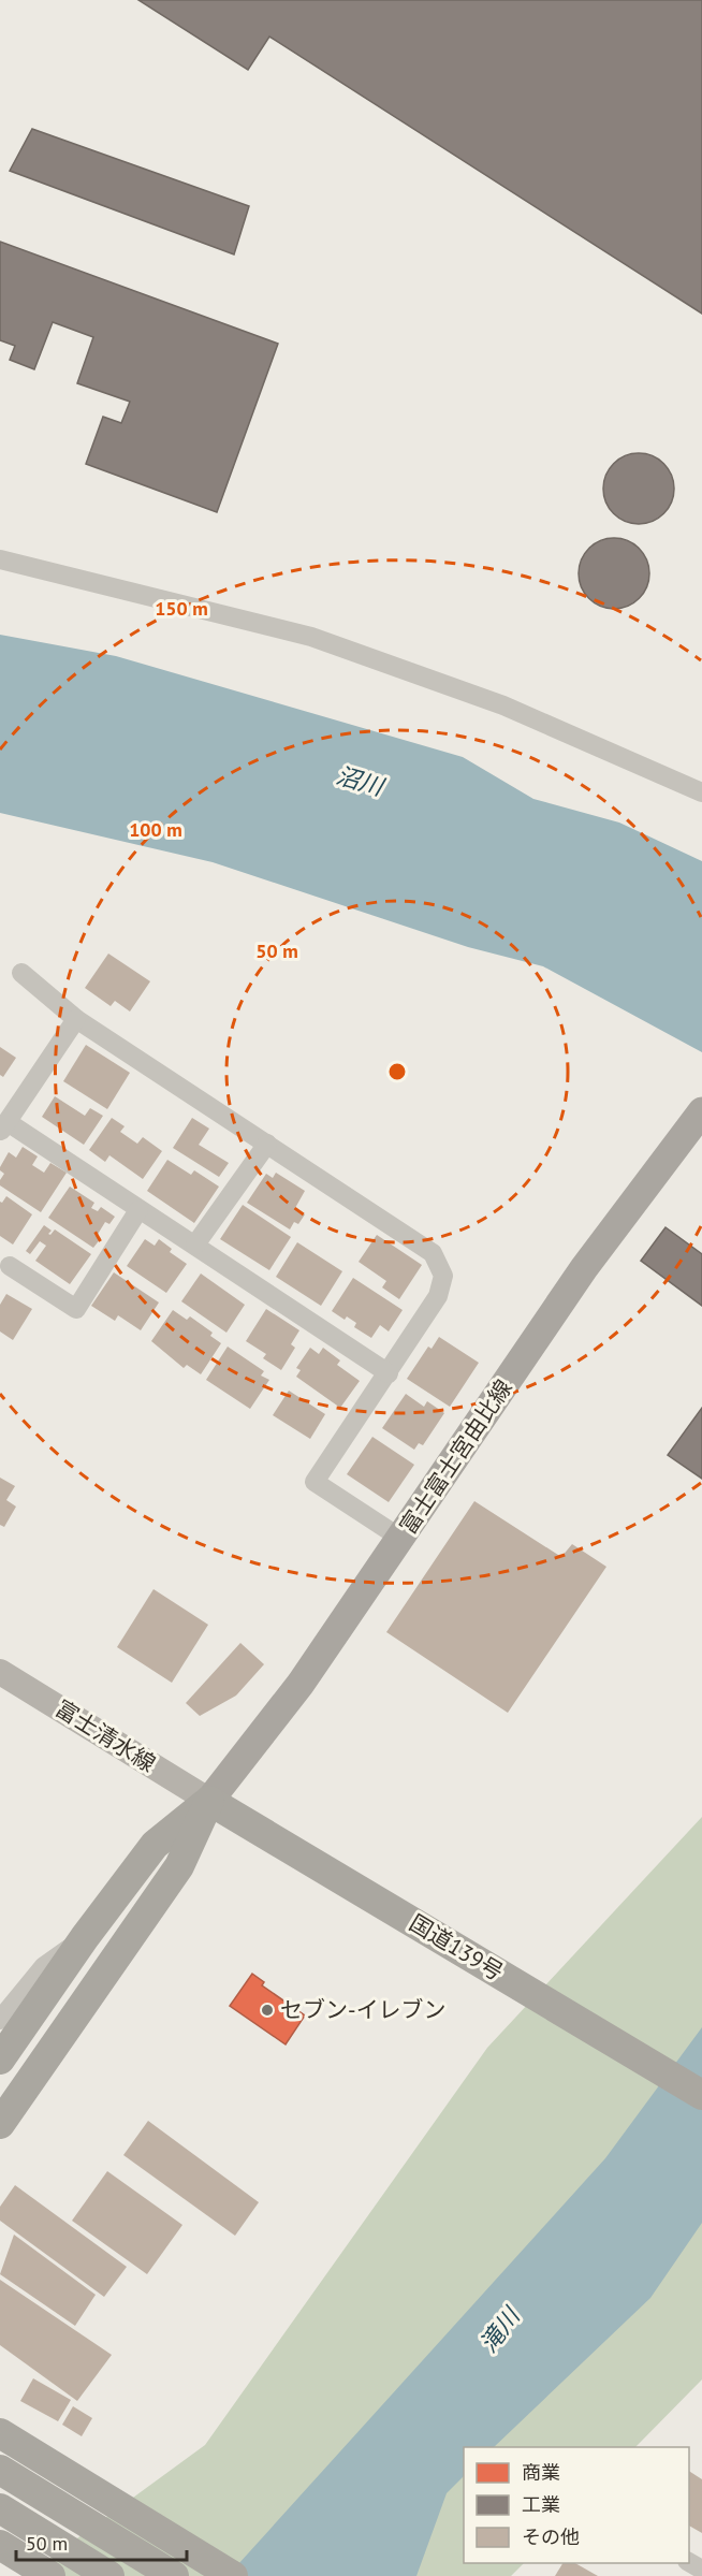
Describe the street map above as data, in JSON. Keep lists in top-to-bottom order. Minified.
{"streets":{"highway":["国道139号"],"main road":["富士富士宮由比線","富士清水線"]},"crossings":[["富士富士宮由比線","富士清水線"],["富士富士宮由比線","国道139号"],["富士清水線","国道139号"]],"water":["沼川","滝川"],"places":["セブン-イレブン"],"legend":["商業","工業","その他"],"scale_bar":"50 m","rings":["150 m","100 m","50 m"]}
